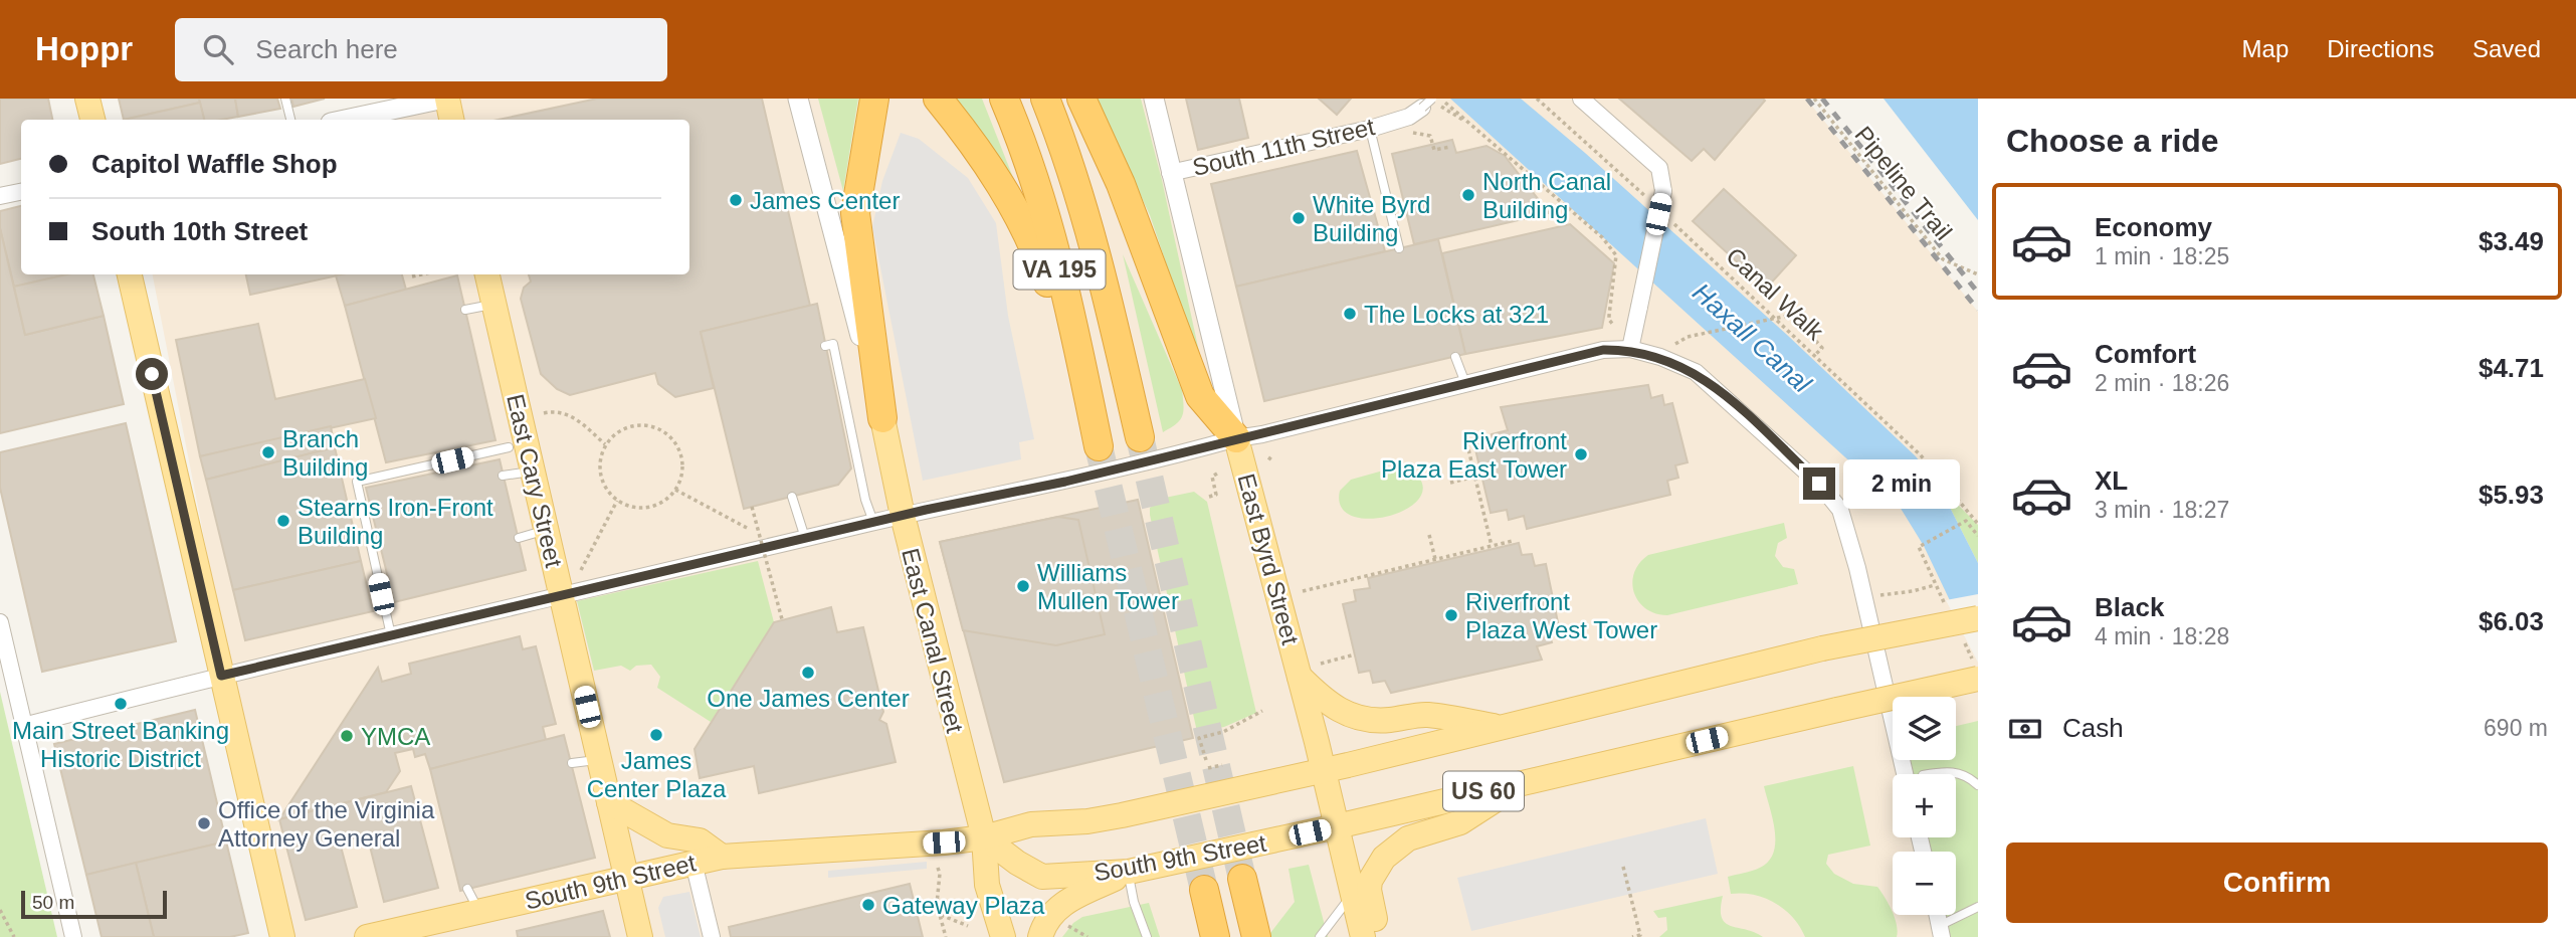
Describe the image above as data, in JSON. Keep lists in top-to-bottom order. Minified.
{"streets":{"highway":["VA 195"],"main road":["East Cary Street","East Byrd Street","East Canal Street","US 60","South 9th Street"],"street":["South 11th Street"],"path":["Pipeline Trail","Canal Walk"]},"crossings":[["South 11th Street","East Byrd Street"],["East Cary Street","South 9th Street"],["East Byrd Street","South 9th Street"],["East Canal Street","South 9th Street"],["US 60","South 9th Street"]],"water":["Haxall Canal"],"places":["North Canal Building","James Center","White Byrd Building","The Locks at 321","Branch Building","Riverfront Plaza East Tower","Stearns Iron-Front Building","Williams Mullen Tower","Riverfront Plaza West Tower","One James Center","Main Street Banking Historic District","James Center Plaza","YMCA","Office of the Virginia Attorney General","Gateway Plaza"],"scale_bar":"50 m","page":{"header":"Hoppr","search":"Search here","nav":["Map","Directions","Saved"],"heading":"Choose a ride","banner":["Capitol Waffle Shop","South 10th Street"],"list":[{"name":"Economy","note":"1 min · 18:25","value":"$3.49"},{"name":"Comfort","note":"2 min · 18:26","value":"$4.71"},{"name":"XL","note":"3 min · 18:27","value":"$5.93"},{"name":"Black","note":"4 min · 18:28","value":"$6.03"}],"bubble":"2 min","pay":["Cash","690 m"],"map_buttons":["+","−"],"buttons":"Confirm","scale":"50 m"}}
